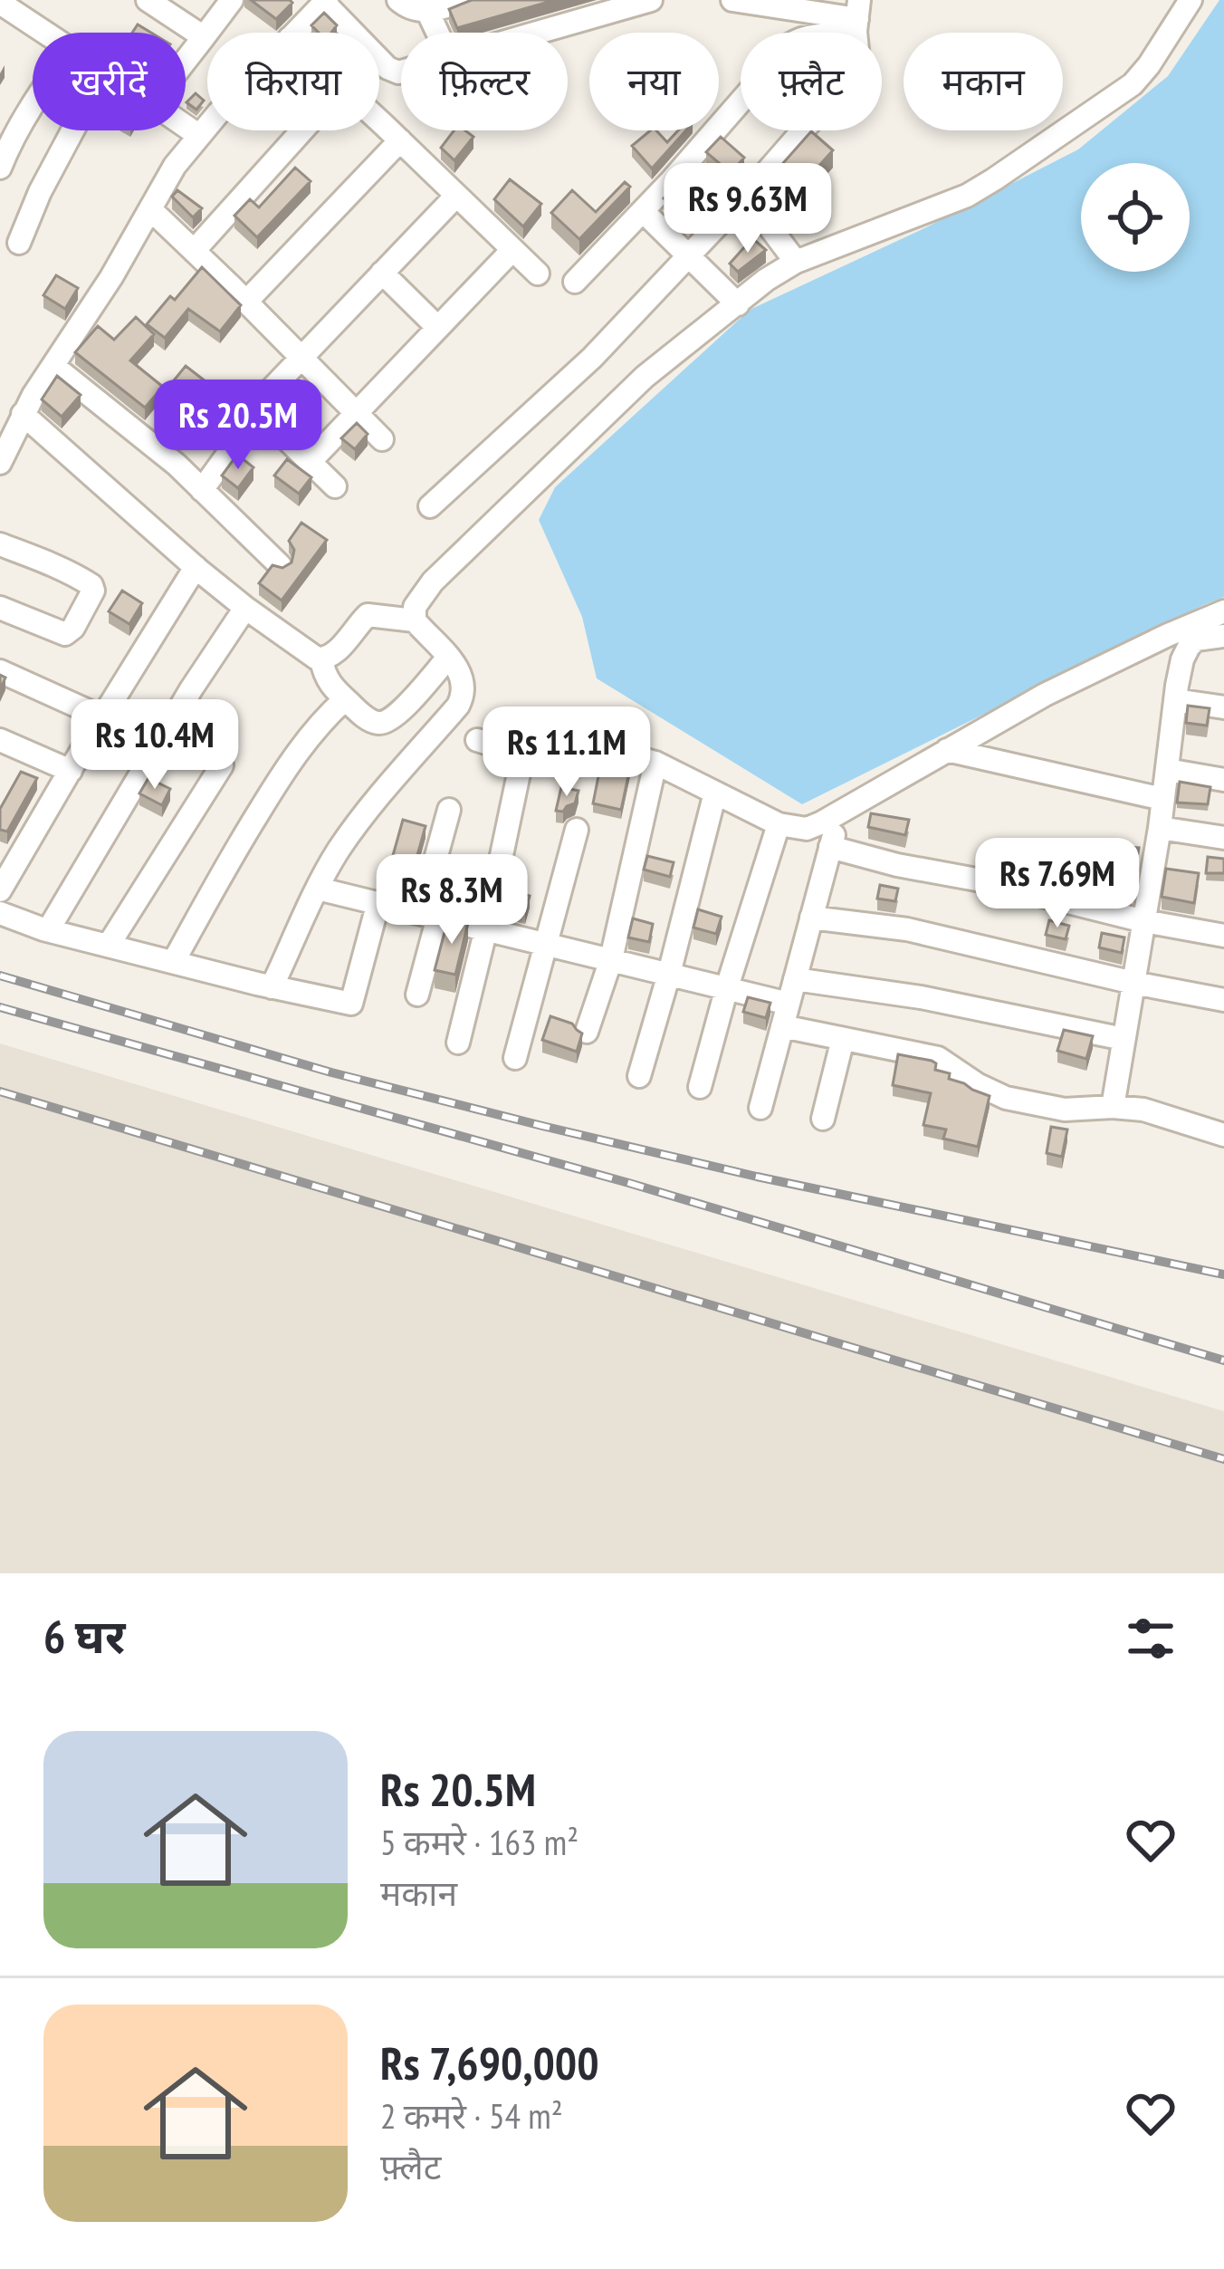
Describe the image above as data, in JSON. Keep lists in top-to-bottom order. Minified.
{"page":{"chip":["खरीदें","किराया","फ़िल्टर","नया","फ़्लैट","मकान"],"price":["Rs 9.63M","Rs 20.5M","Rs 10.4M","Rs 11.1M","Rs 7.69M","Rs 8.3M"],"heading":"6 घर","list":[{"name":"Rs 20.5M","note":"5 कमरे · 163 m² · मकान"},{"name":"Rs 7,690,000","note":"2 कमरे · 54 m² · फ़्लैट"}]}}
